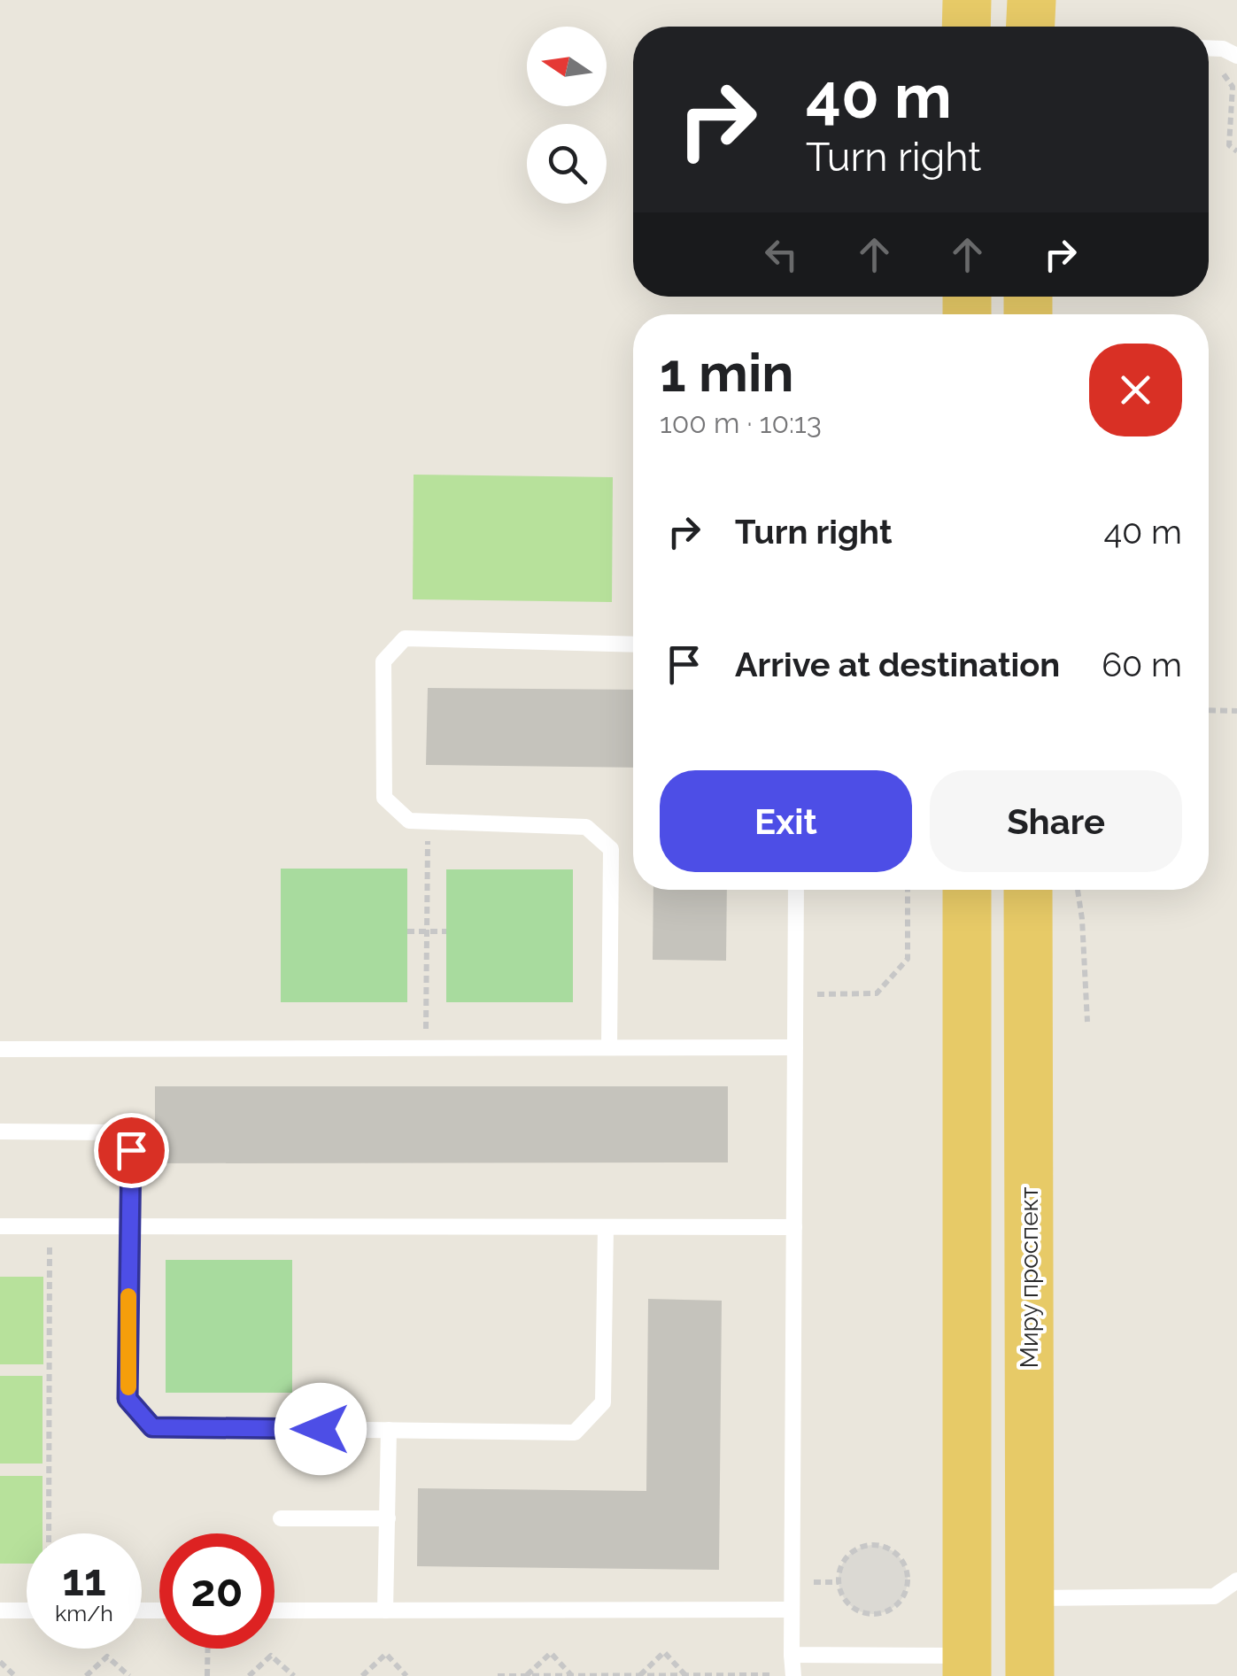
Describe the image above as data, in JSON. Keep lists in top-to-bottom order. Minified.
{"streets":{"highway":["Миру проспект"]},"north":"left","page":{"turn":["40 m","Turn right"],"heading":["1 min","100 m · 10:13"],"list":[{"name":"Turn right","value":"40 m"},{"name":"Arrive at destination","value":"60 m"}],"buttons":["Exit","Share"],"speed":"11 km/h","limit":"20"}}
